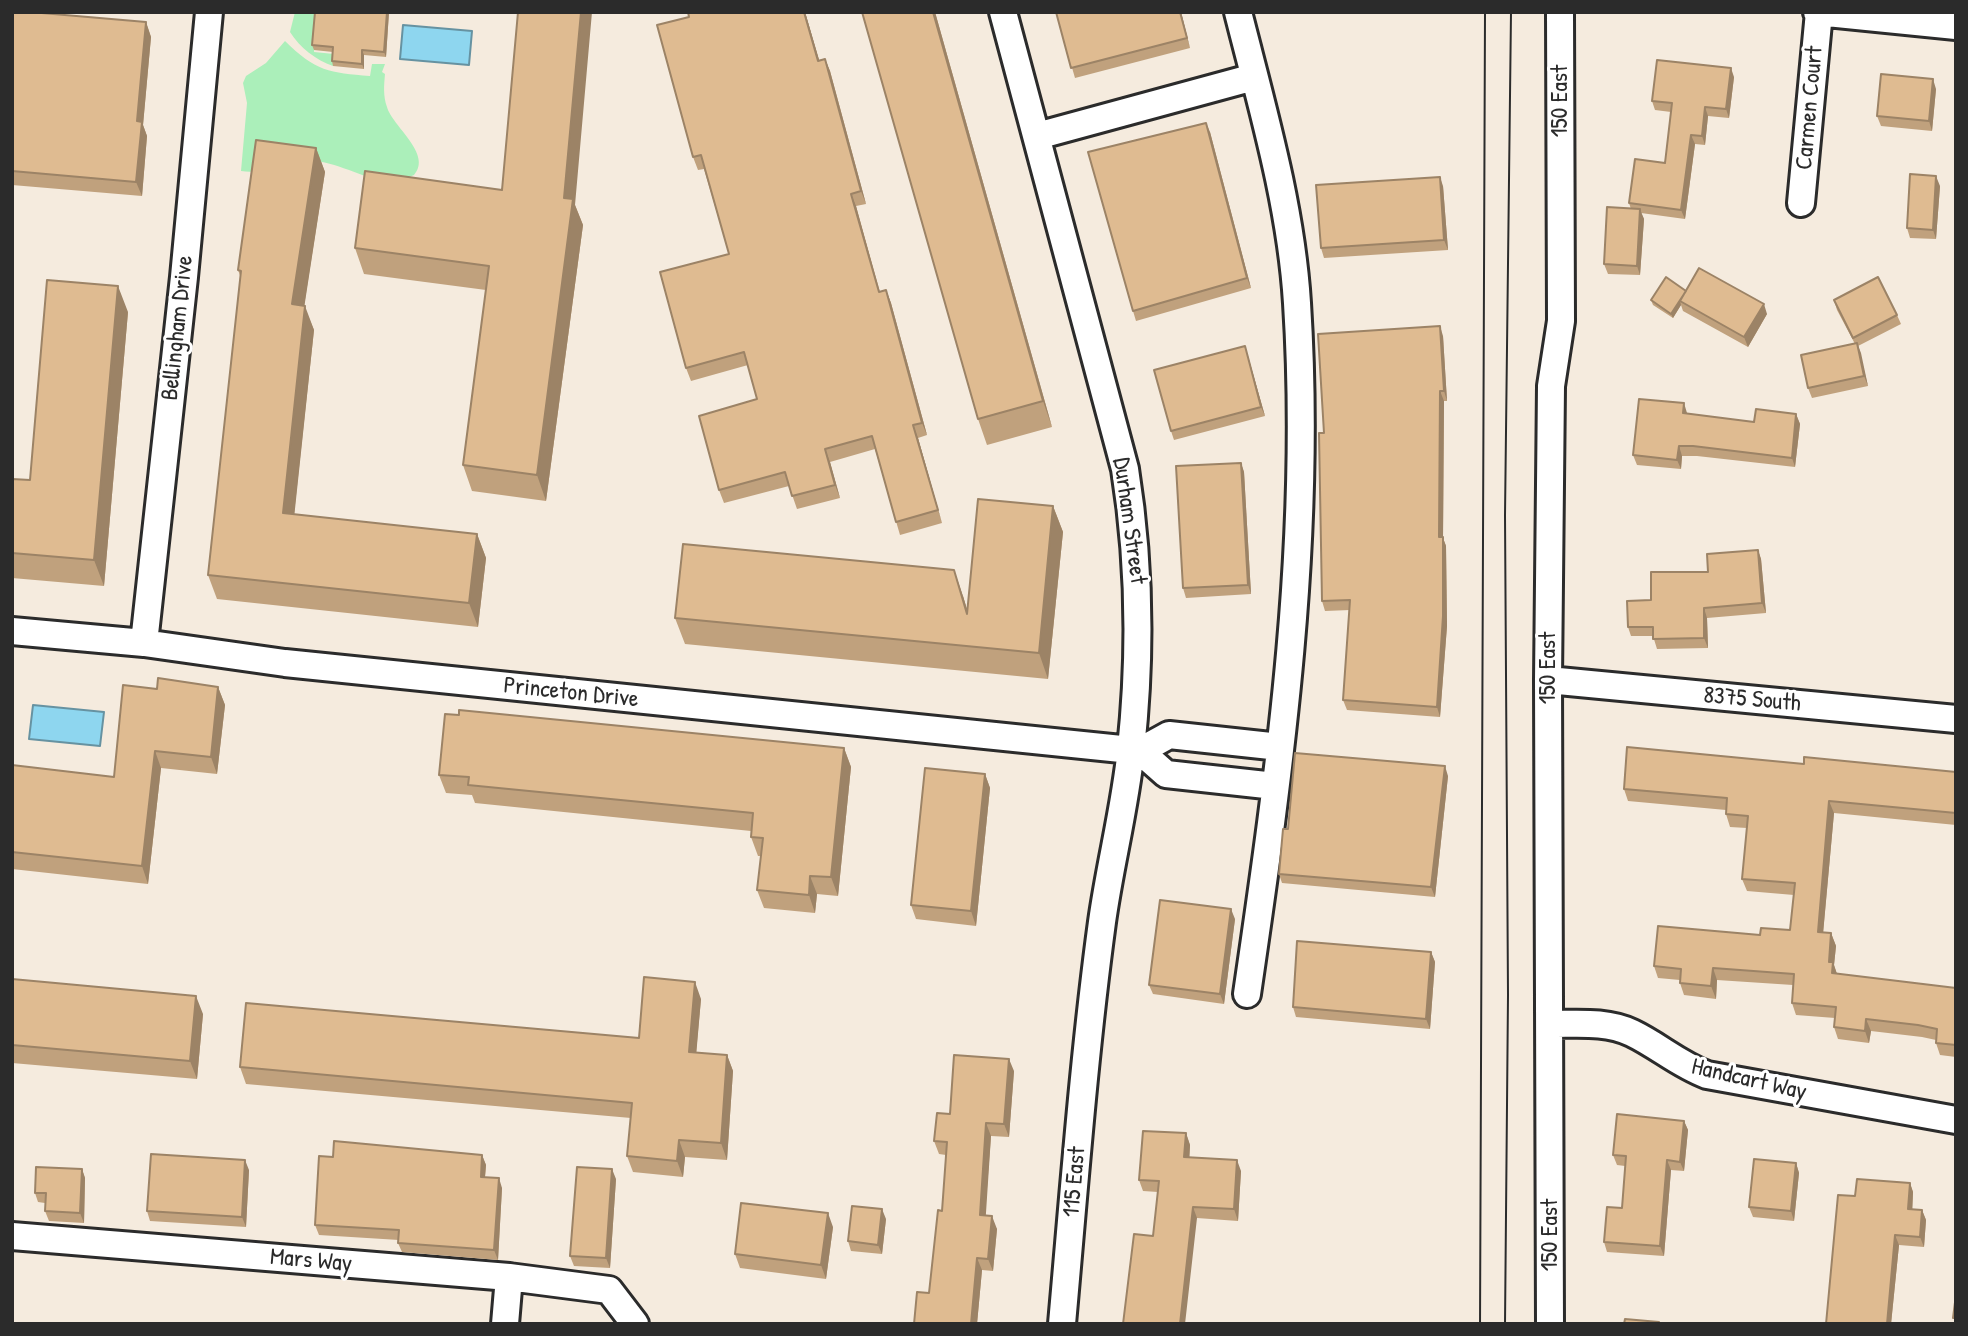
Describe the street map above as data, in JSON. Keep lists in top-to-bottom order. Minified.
{"streets":{"street":["150 East","Carmen Court","Bellingham Drive","Durham Street","Princeton Drive","8375 South","Handcart Way","115 East","Mars Way"]},"crossings":[["150 East","8375 South"],["150 East","Handcart Way"],["Bellingham Drive","Princeton Drive"],["Durham Street","Princeton Drive"],["Durham Street","115 East"]]}
